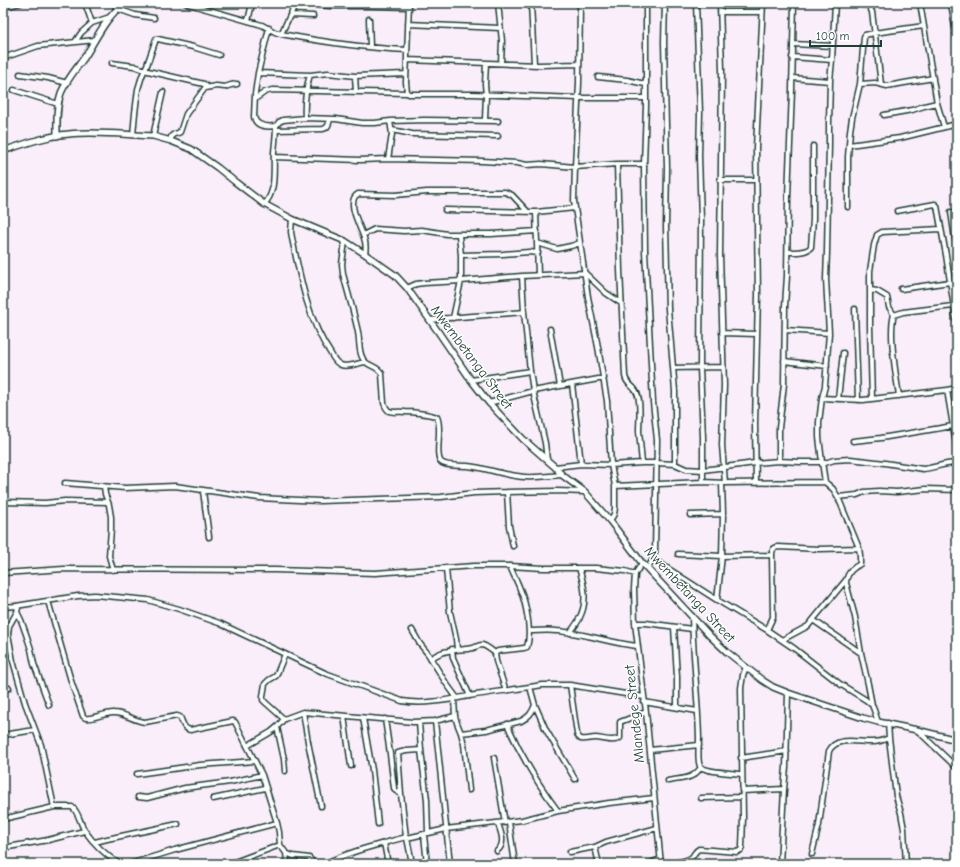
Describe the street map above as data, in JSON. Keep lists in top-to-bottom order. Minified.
{"streets":{"street":["Mwembetanga Street","Mlandege Street"]},"crossings":[["Mwembetanga Street","Mlandege Street"]],"scale_bar":"100 m"}
